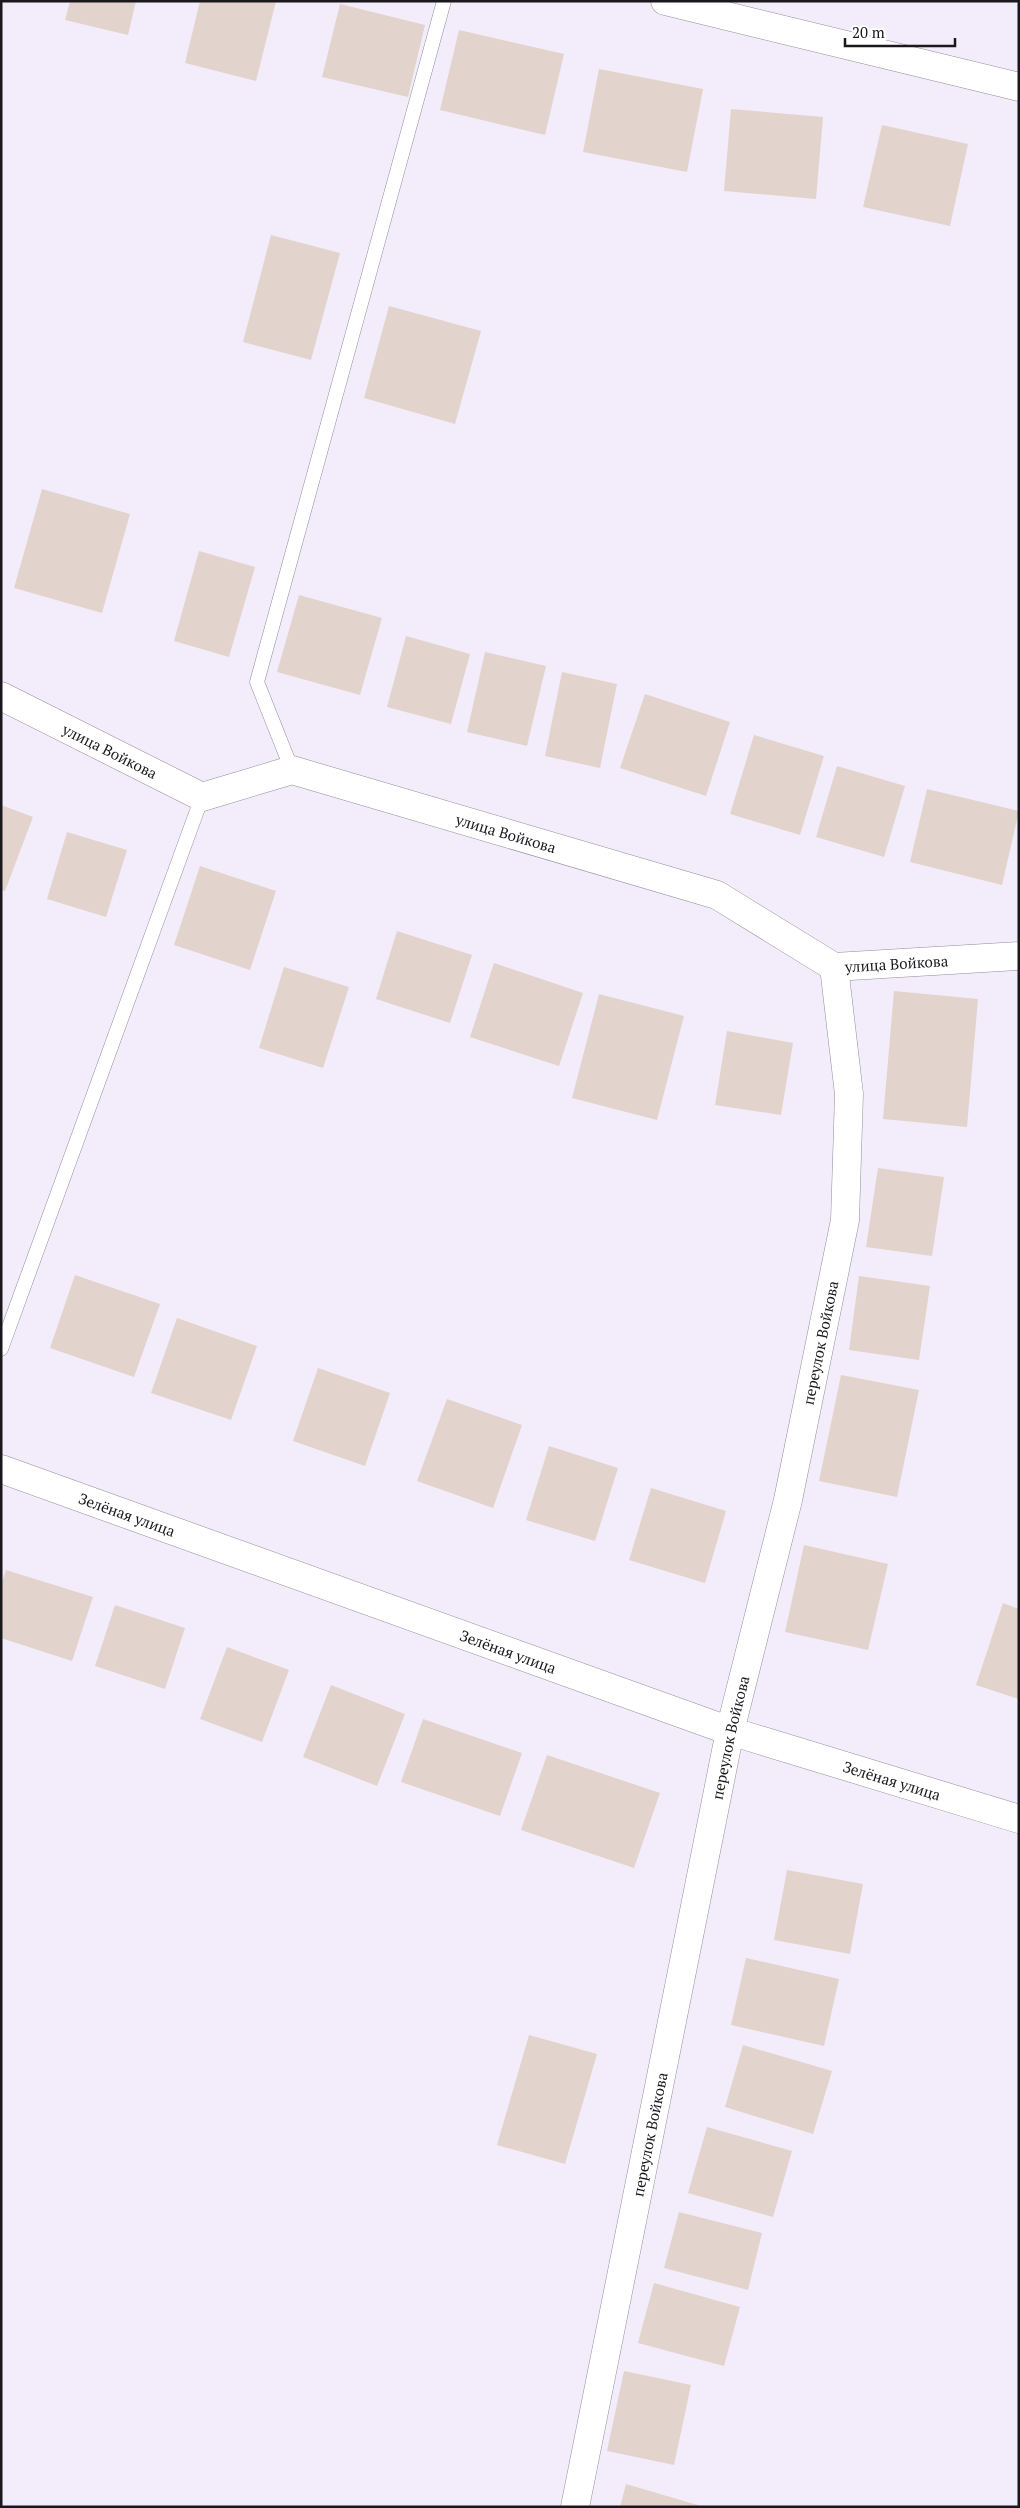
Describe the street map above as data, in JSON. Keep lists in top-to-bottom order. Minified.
{"streets":{"street":["улица Войкова","переулок Войкова","Зелёная улица"]},"crossings":[["улица Войкова","переулок Войкова"],["переулок Войкова","Зелёная улица"]],"scale_bar":"20 m"}
